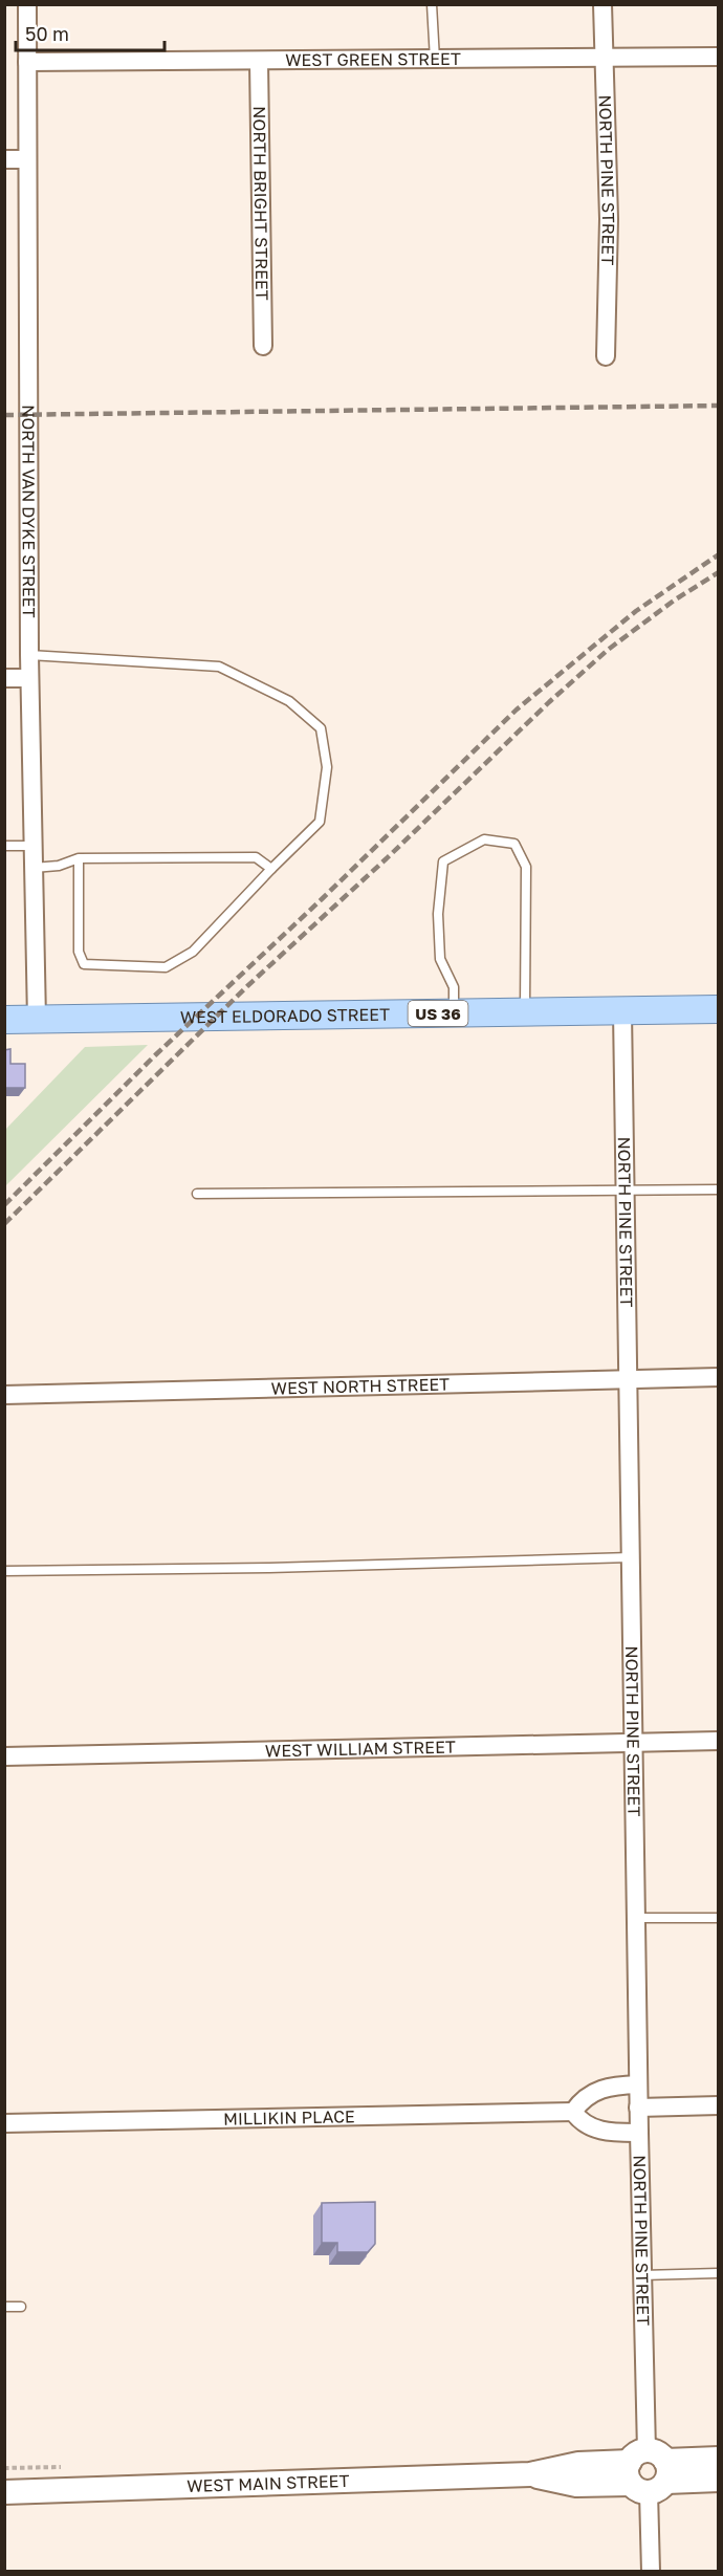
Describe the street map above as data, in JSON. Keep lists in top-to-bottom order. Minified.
{"streets":{"main road":["US 36","WEST ELDORADO STREET"],"street":["WEST GREEN STREET","NORTH PINE STREET","NORTH BRIGHT STREET","NORTH VAN DYKE STREET","WEST NORTH STREET","WEST WILLIAM STREET","MILLIKIN PLACE","WEST MAIN STREET"]},"crossings":[["WEST GREEN STREET","NORTH PINE STREET"],["WEST GREEN STREET","NORTH BRIGHT STREET"],["WEST GREEN STREET","NORTH VAN DYKE STREET"],["NORTH PINE STREET","WEST ELDORADO STREET"],["NORTH PINE STREET","WEST NORTH STREET"],["NORTH PINE STREET","WEST WILLIAM STREET"],["NORTH PINE STREET","WEST MAIN STREET"],["NORTH VAN DYKE STREET","WEST ELDORADO STREET"]],"scale_bar":"50 m"}
